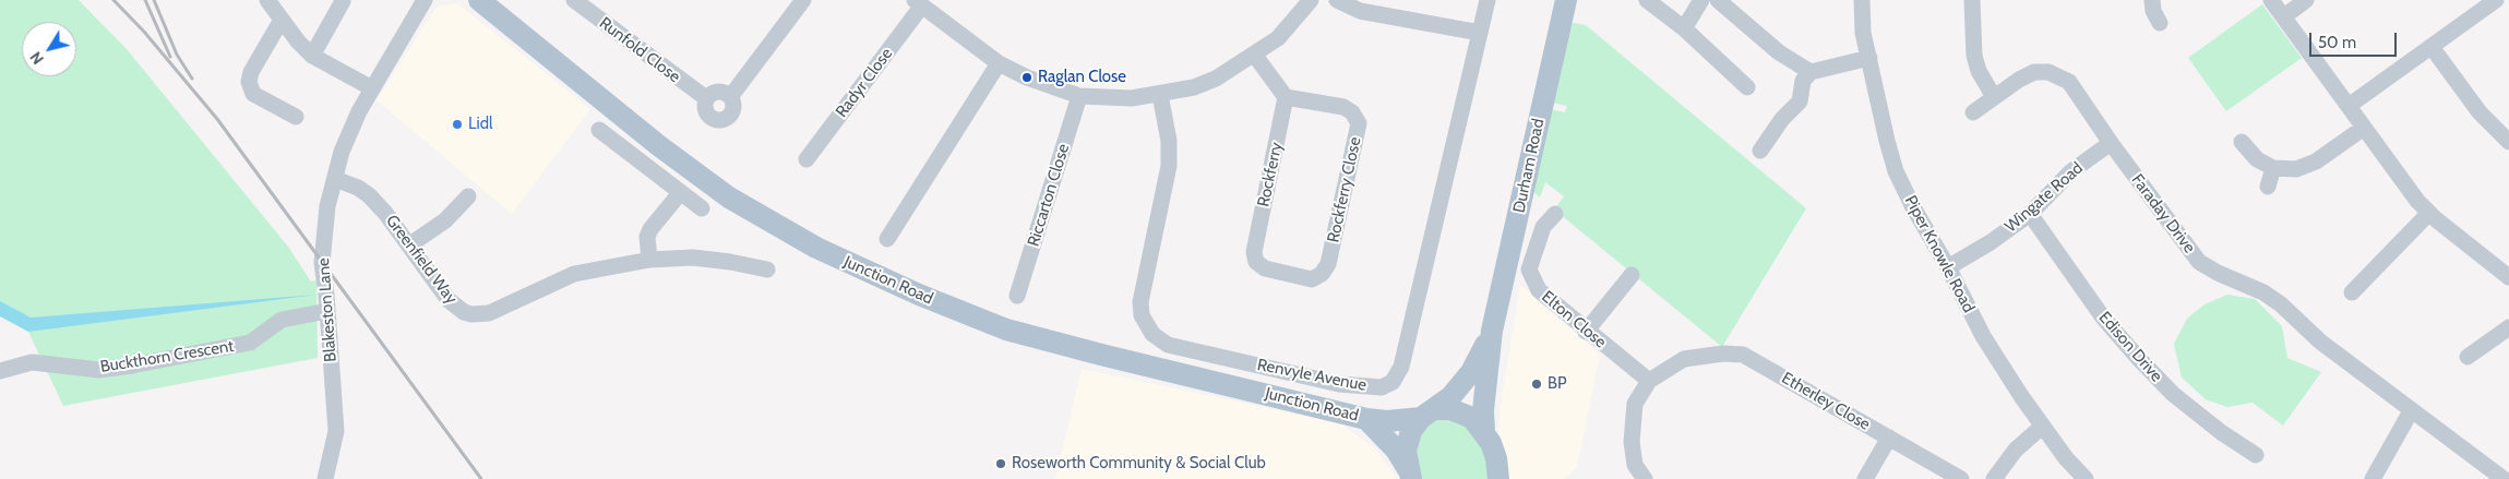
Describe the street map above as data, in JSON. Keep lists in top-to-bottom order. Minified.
{"streets":{"main road":["Durham Road","Junction Road"],"street":["Runfold Close","Radyr Close","Rockferry","Rockferry Close","Riccarton Close","Wingate Road","Faraday Drive","Piper Knowle Road","Greenfield Way","Blakeston Lane","Elton Close","Edison Drive","Buckthorn Crescent","Renvyle Avenue","Etherley Close"]},"crossings":[["Durham Road","Junction Road"],["Rockferry","Rockferry Close"],["Wingate Road","Faraday Drive"],["Wingate Road","Piper Knowle Road"],["Wingate Road","Edison Drive"],["Greenfield Way","Blakeston Lane"],["Blakeston Lane","Buckthorn Crescent"],["Elton Close","Etherley Close"]],"places":["Raglan Close","Lidl","BP","Roseworth Community & Social Club"],"scale_bar":"50 m","north":"bottom left"}
